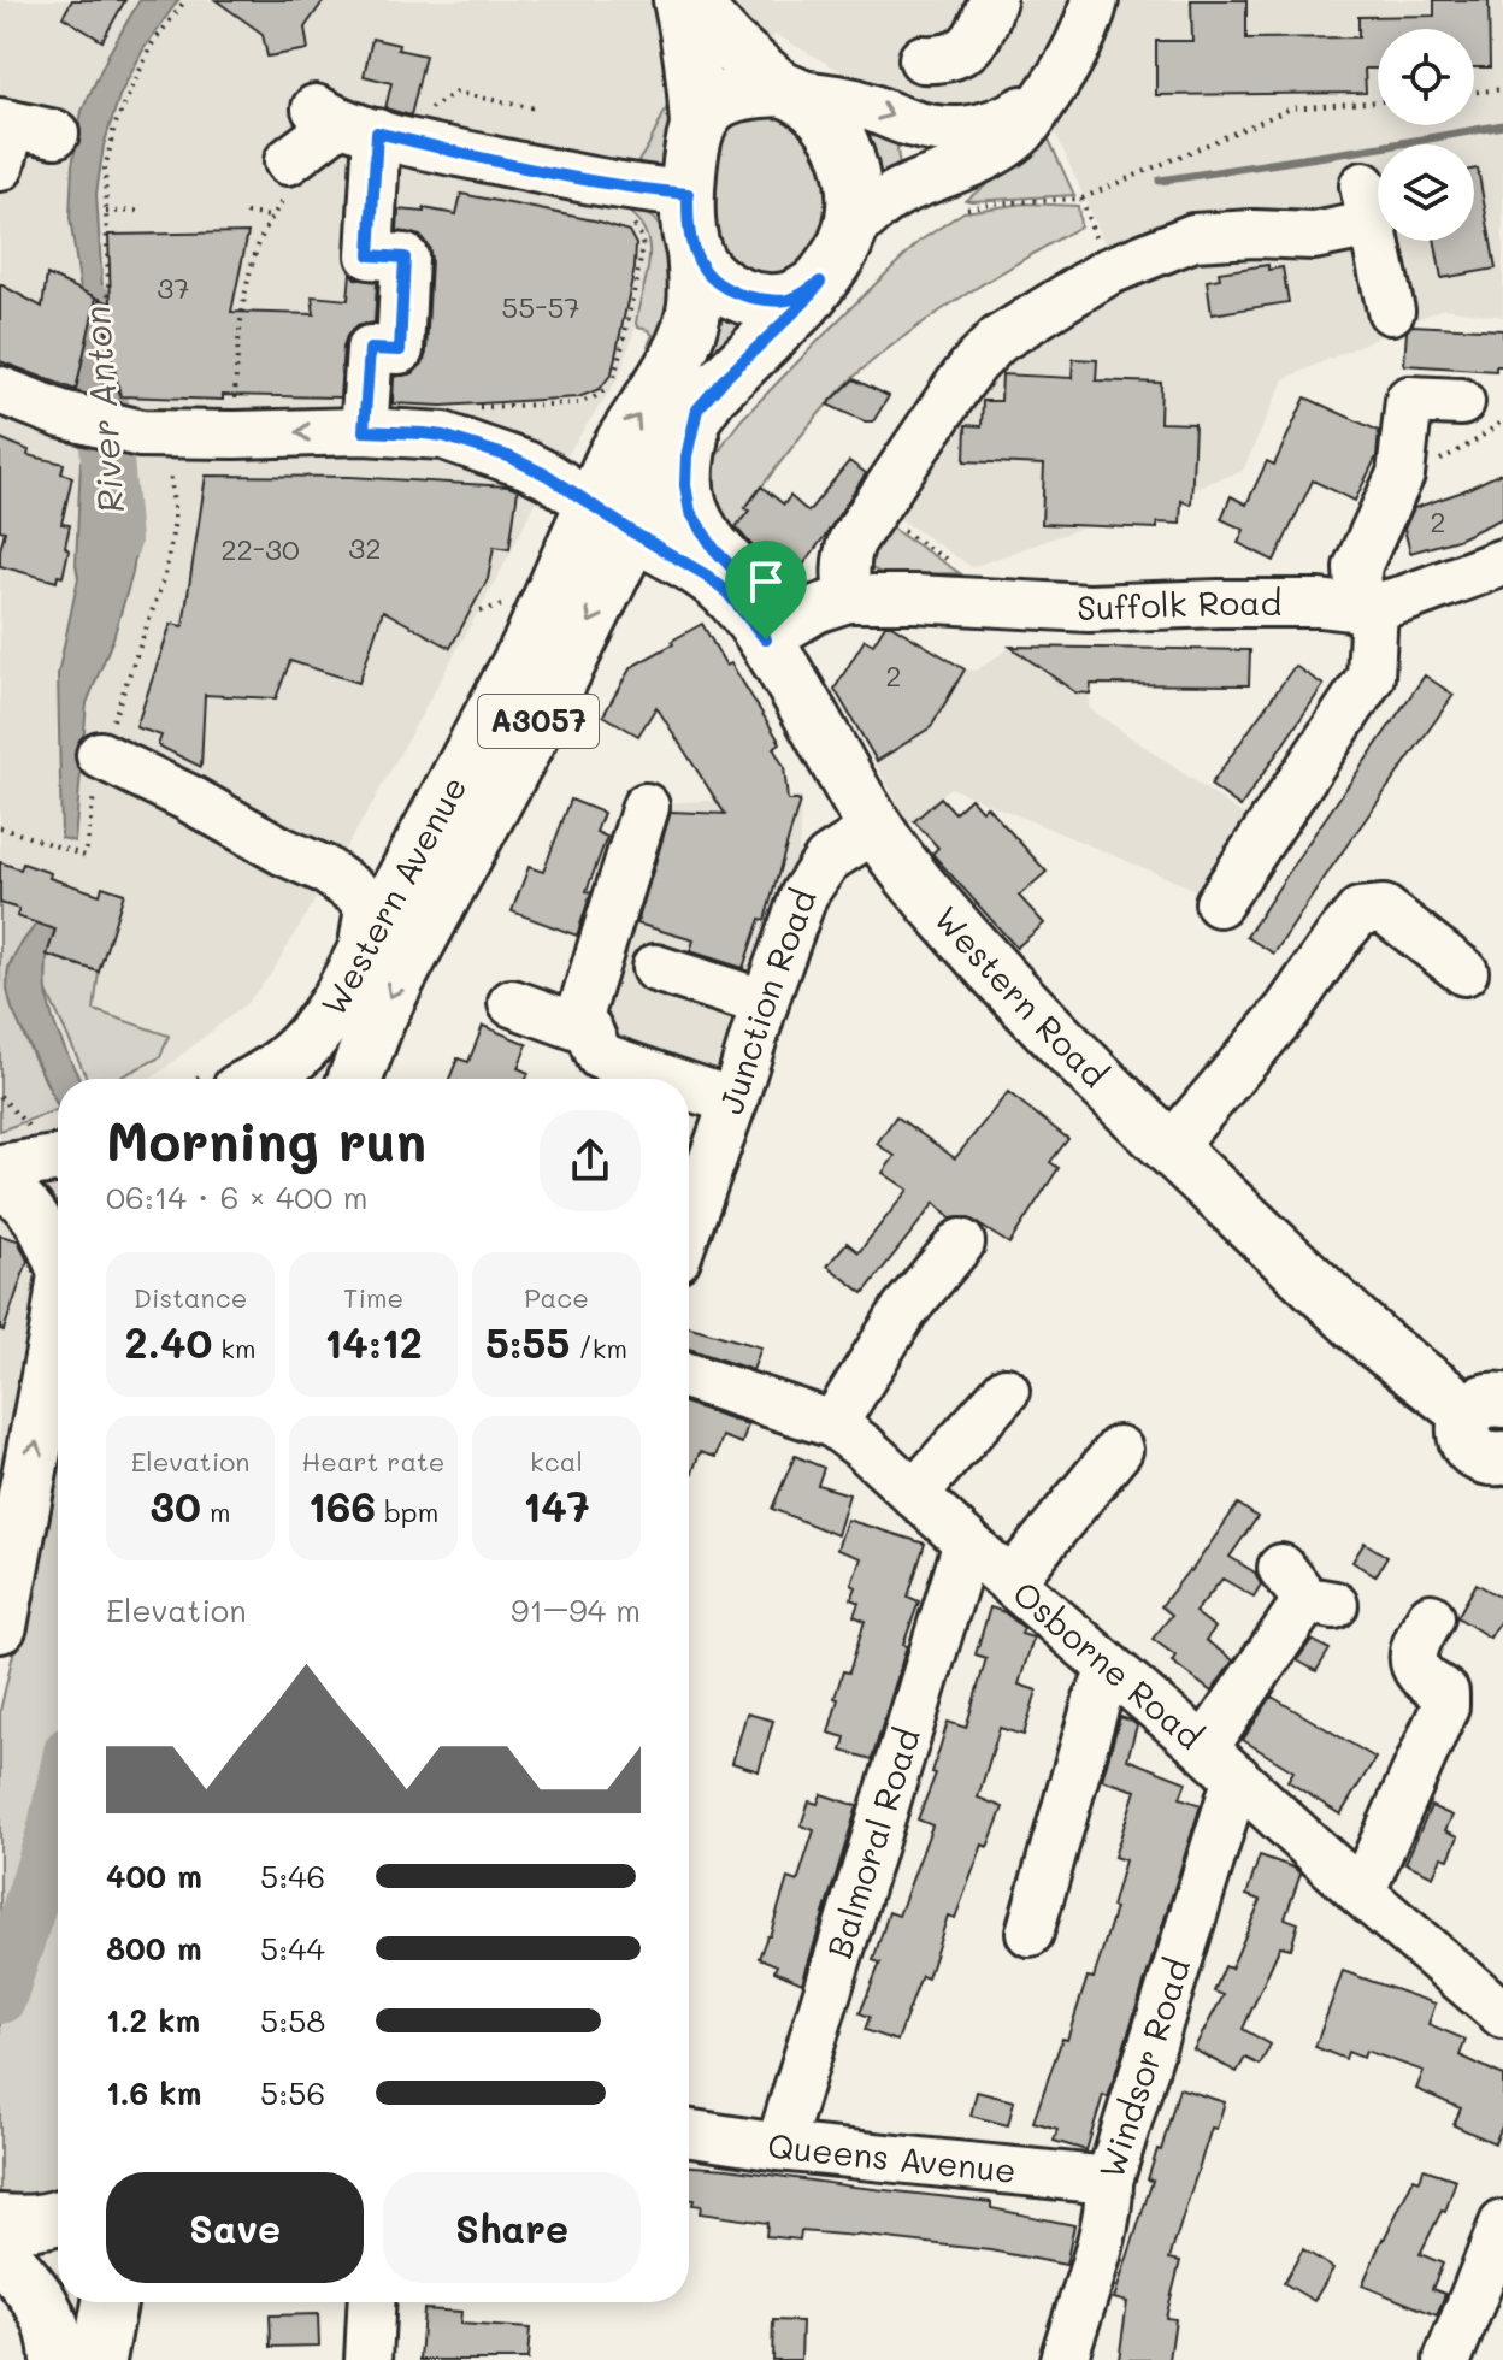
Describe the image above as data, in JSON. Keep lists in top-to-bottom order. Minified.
{"streets":{"main road":["A3057","Western Avenue","Western Road"],"street":["Suffolk Road","Junction Road","Osborne Road","Balmoral Road","Windsor Road","Queens Avenue"]},"crossings":[["Suffolk Road","Western Road"],["A3057","Western Avenue"],["Western Avenue","Western Road"],["Western Road","Junction Road"],["Osborne Road","Balmoral Road"],["Osborne Road","Windsor Road"],["Balmoral Road","Queens Avenue"],["Windsor Road","Queens Avenue"]],"water":["River Anton"],"house_numbers":["37","55-57","2","32","22-30","2"],"page":{"heading":["Morning run","06:14 · 6 × 400 m"],"stats":[["Distance","2.40 km"],["Time","14:12"],["Pace","5:55 /km"],["Elevation","30 m"],["Heart rate","166 bpm"],["kcal","147"]],"chart":["Elevation","91–94 m"],"list":[{"name":"400 m","note":"5:46"},{"name":"800 m","note":"5:44"},{"name":"1.2 km","note":"5:58"},{"name":"1.6 km","note":"5:56"}],"buttons":["Save","Share"]}}
